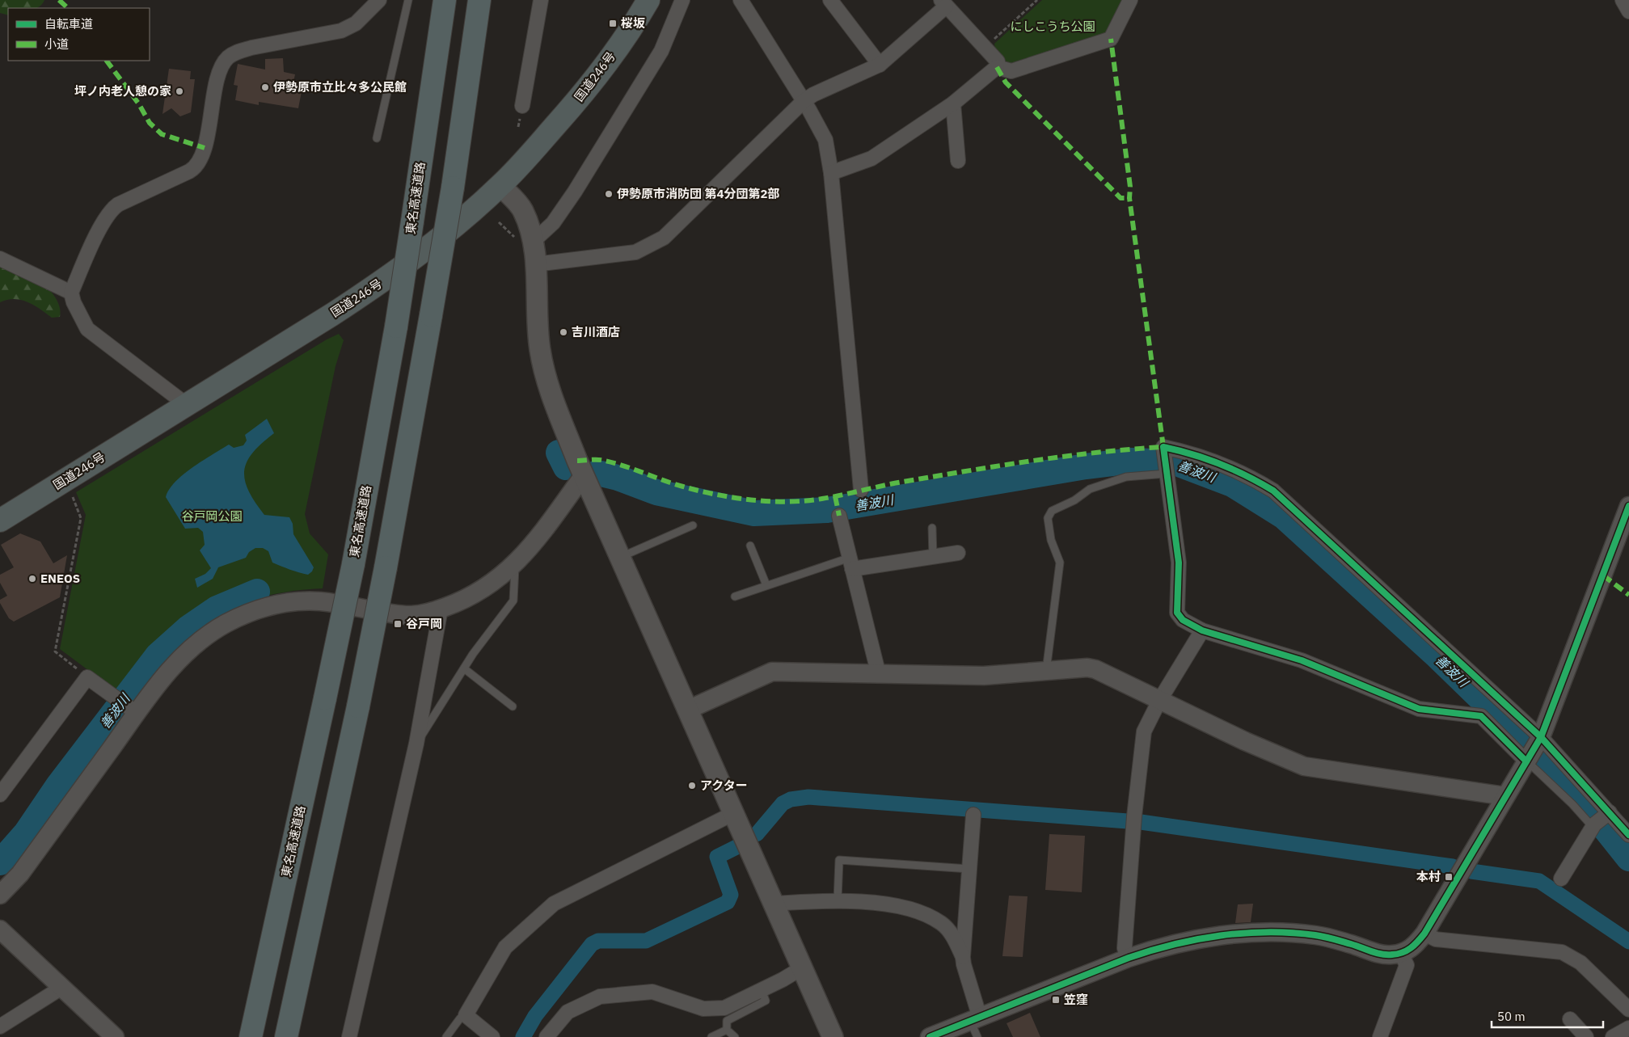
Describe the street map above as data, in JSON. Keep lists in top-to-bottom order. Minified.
{"streets":{"highway":["国道246号","東名高速道路"]},"water":["善波川"],"parks":["にしこうち公園","谷戸岡公園"],"places":{"transit":["桜坂","谷戸岡","本村","笠窪"],"other":["伊勢原市立比々多公民館","坪ノ内老人憩の家","伊勢原市消防団 第4分団第2部","吉川酒店","ENEOS","アクター"]},"legend":["自転車道","小道"],"scale_bar":"50 m"}
